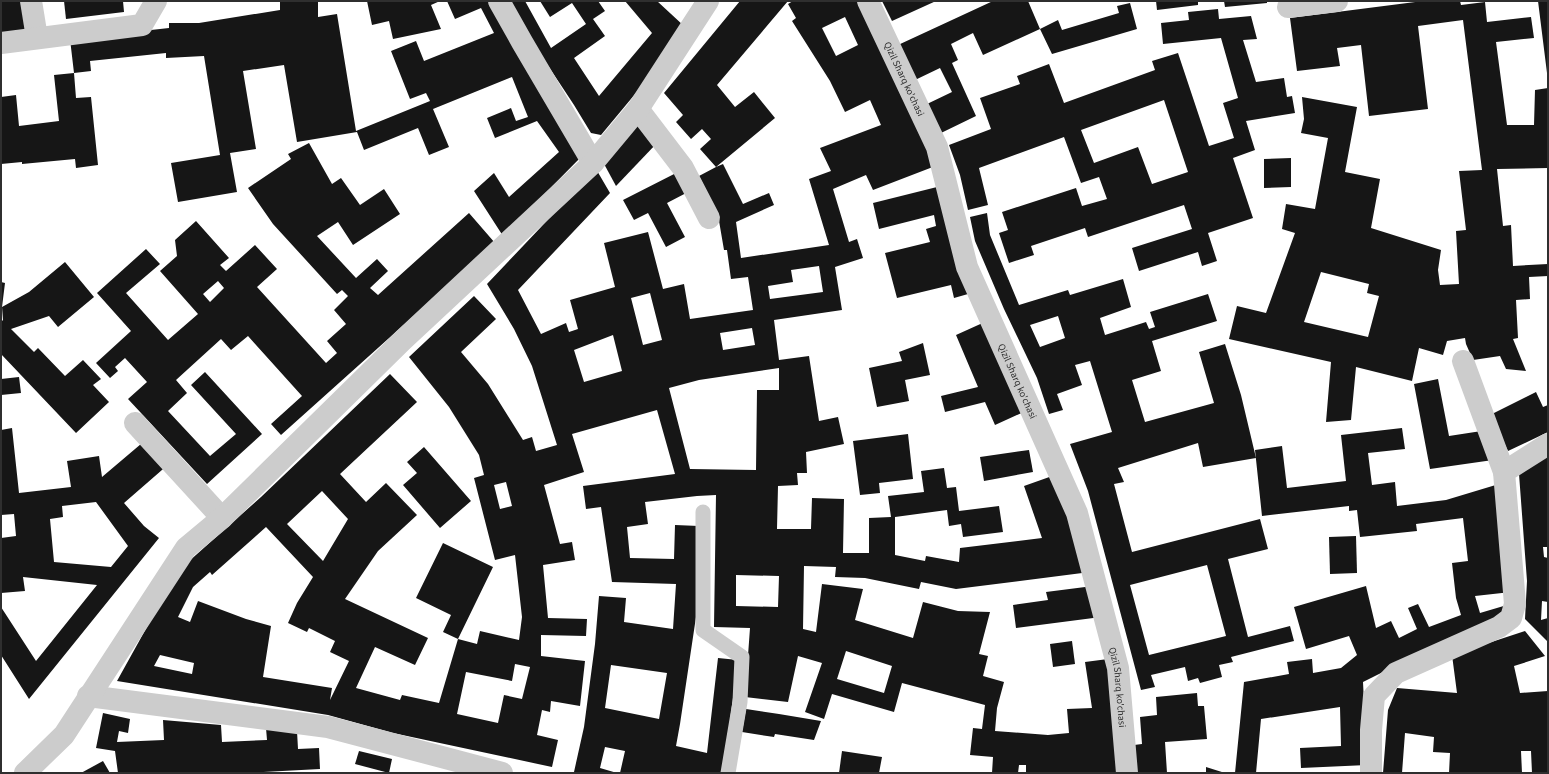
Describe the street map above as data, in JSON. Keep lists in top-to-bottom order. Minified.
{"streets":{"street":["Qizil Sharq ko'chasi"]}}
